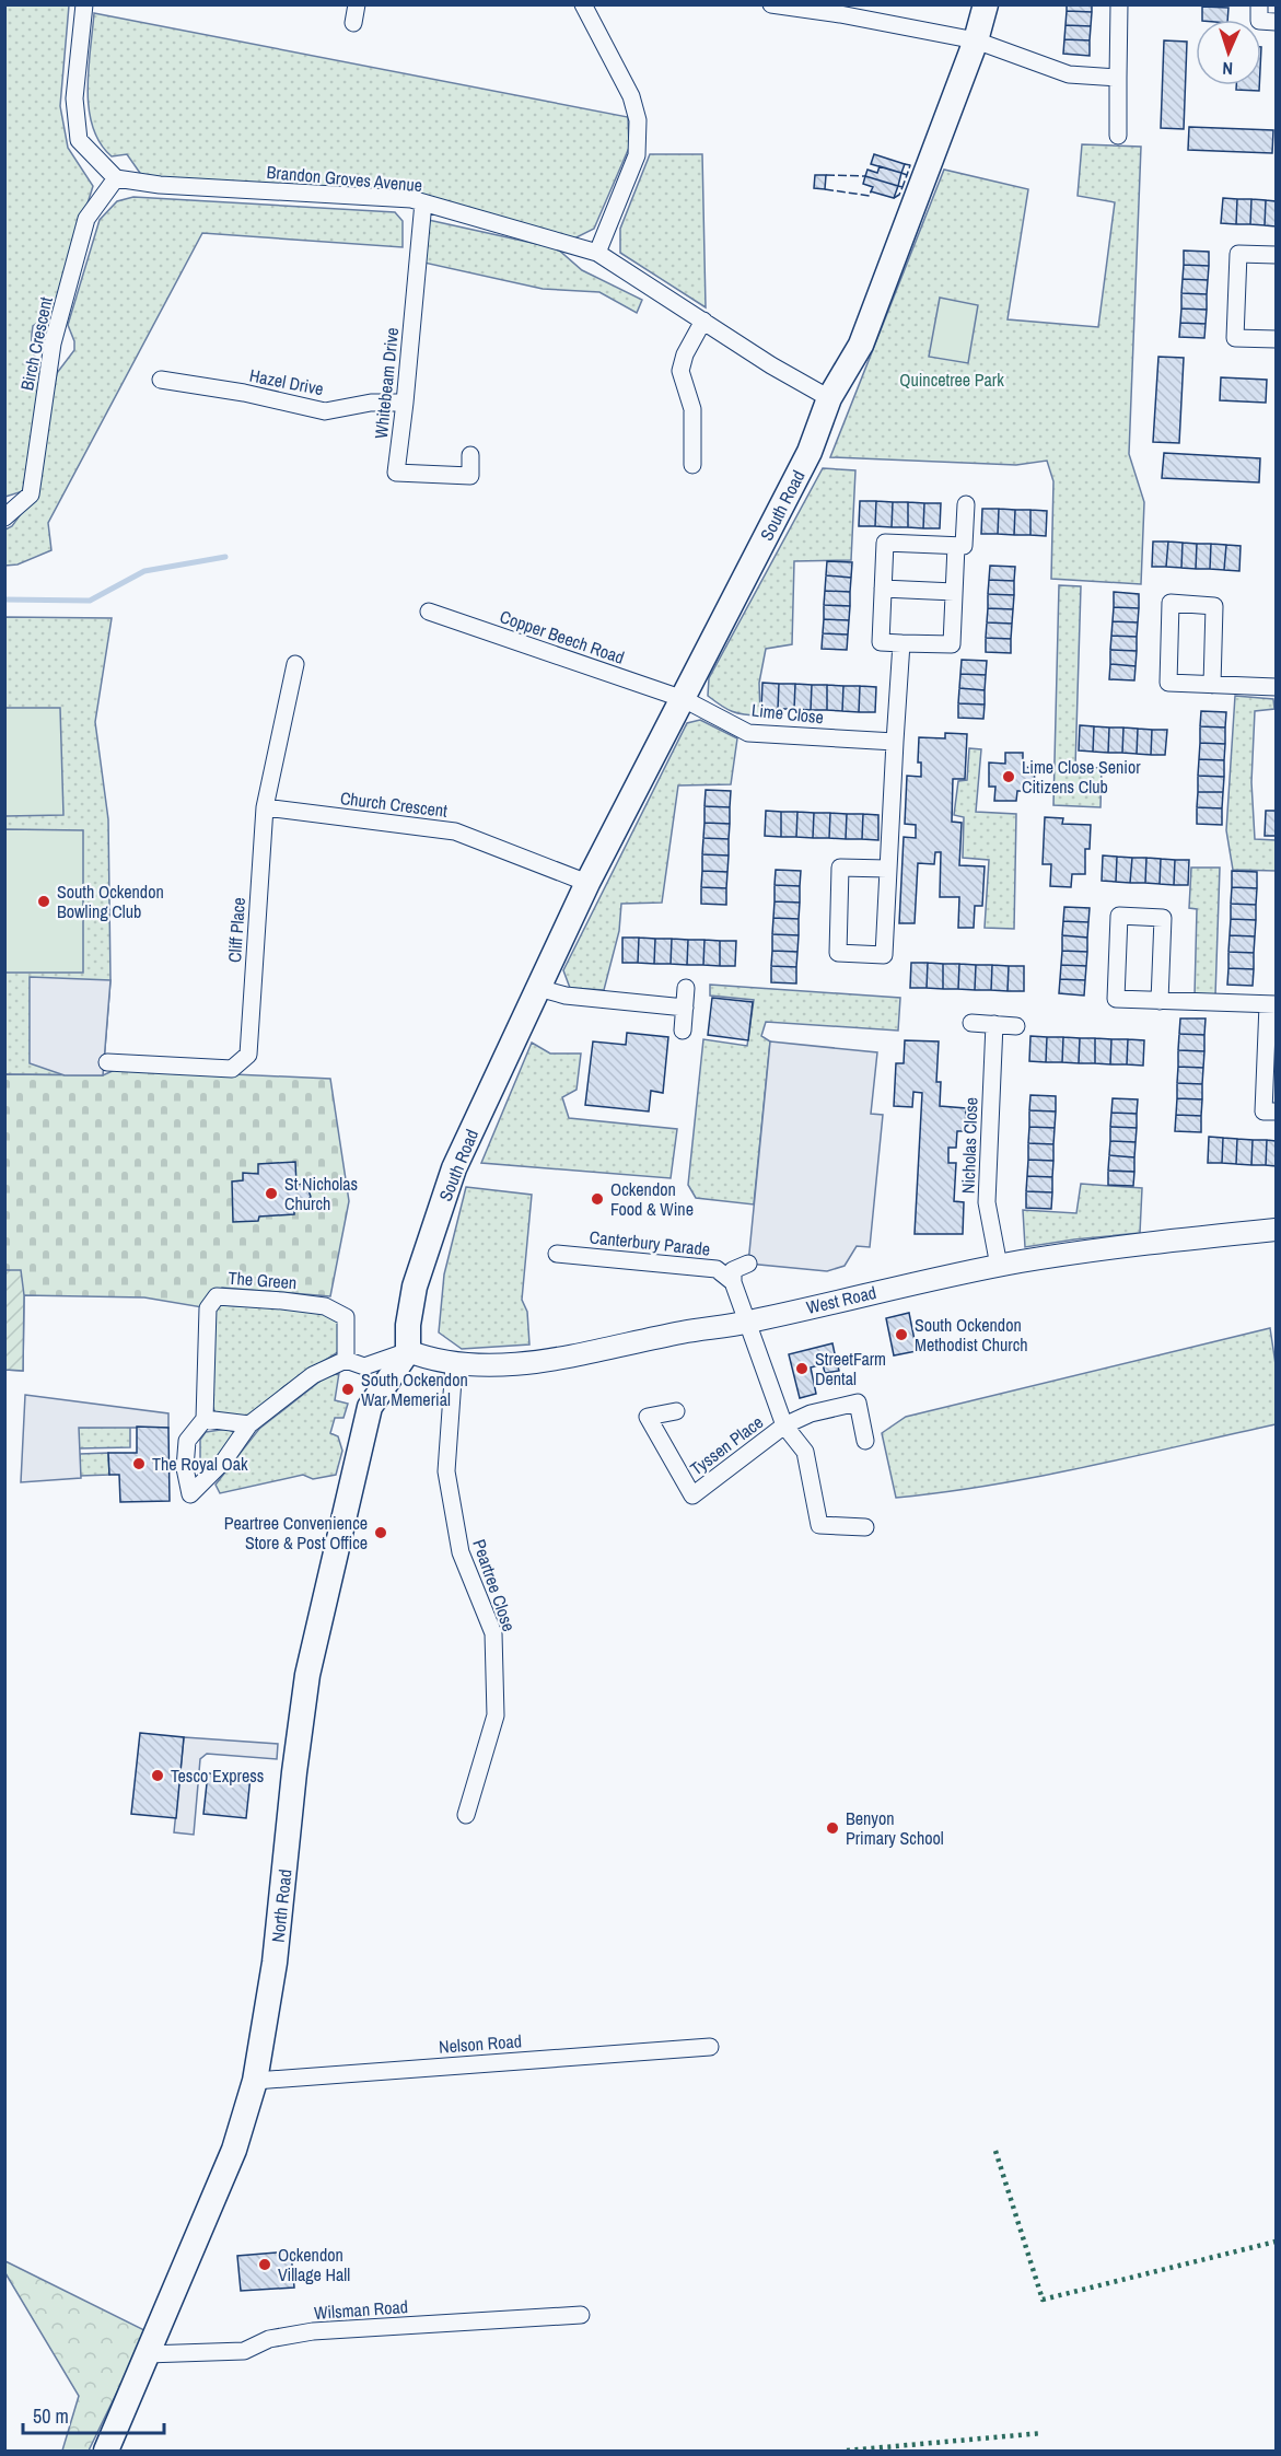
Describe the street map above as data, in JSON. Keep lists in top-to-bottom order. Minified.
{"streets":{"main road":["South Road","North Road"],"street":["Brandon Groves Avenue","Birch Crescent","Hazel Drive","Whitebeam Drive","Copper Beech Road","Lime Close","Church Crescent","Cliff Place","Nicholas Close","Canterbury Parade","The Green","West Road","Tyssen Place","Peartree Close","Nelson Road","Wilsman Road"]},"crossings":[["Brandon Groves Avenue","Birch Crescent"],["Brandon Groves Avenue","Whitebeam Drive"],["Brandon Groves Avenue","South Road"],["Hazel Drive","Whitebeam Drive"],["South Road","Copper Beech Road"],["South Road","Lime Close"],["South Road","Church Crescent"],["South Road","West Road"],["South Road","North Road"],["Copper Beech Road","Lime Close"],["Church Crescent","Cliff Place"],["Nicholas Close","West Road"],["West Road","Tyssen Place"],["West Road","Peartree Close"],["West Road","North Road"],["North Road","Nelson Road"],["North Road","Wilsman Road"]],"parks":["Quincetree Park"],"places":["Lime Close Senior Citizens Club","South Ockendon Bowling Club","St Nicholas Church","Ockendon Food & Wine","South Ockendon Methodist Church","StreetFarm Dental","South Ockendon War Memerial","The Royal Oak","Peartree Convenience Store & Post Office","Tesco Express","Benyon Primary School","Ockendon Village Hall"],"scale_bar":"50 m","north":"bottom"}
